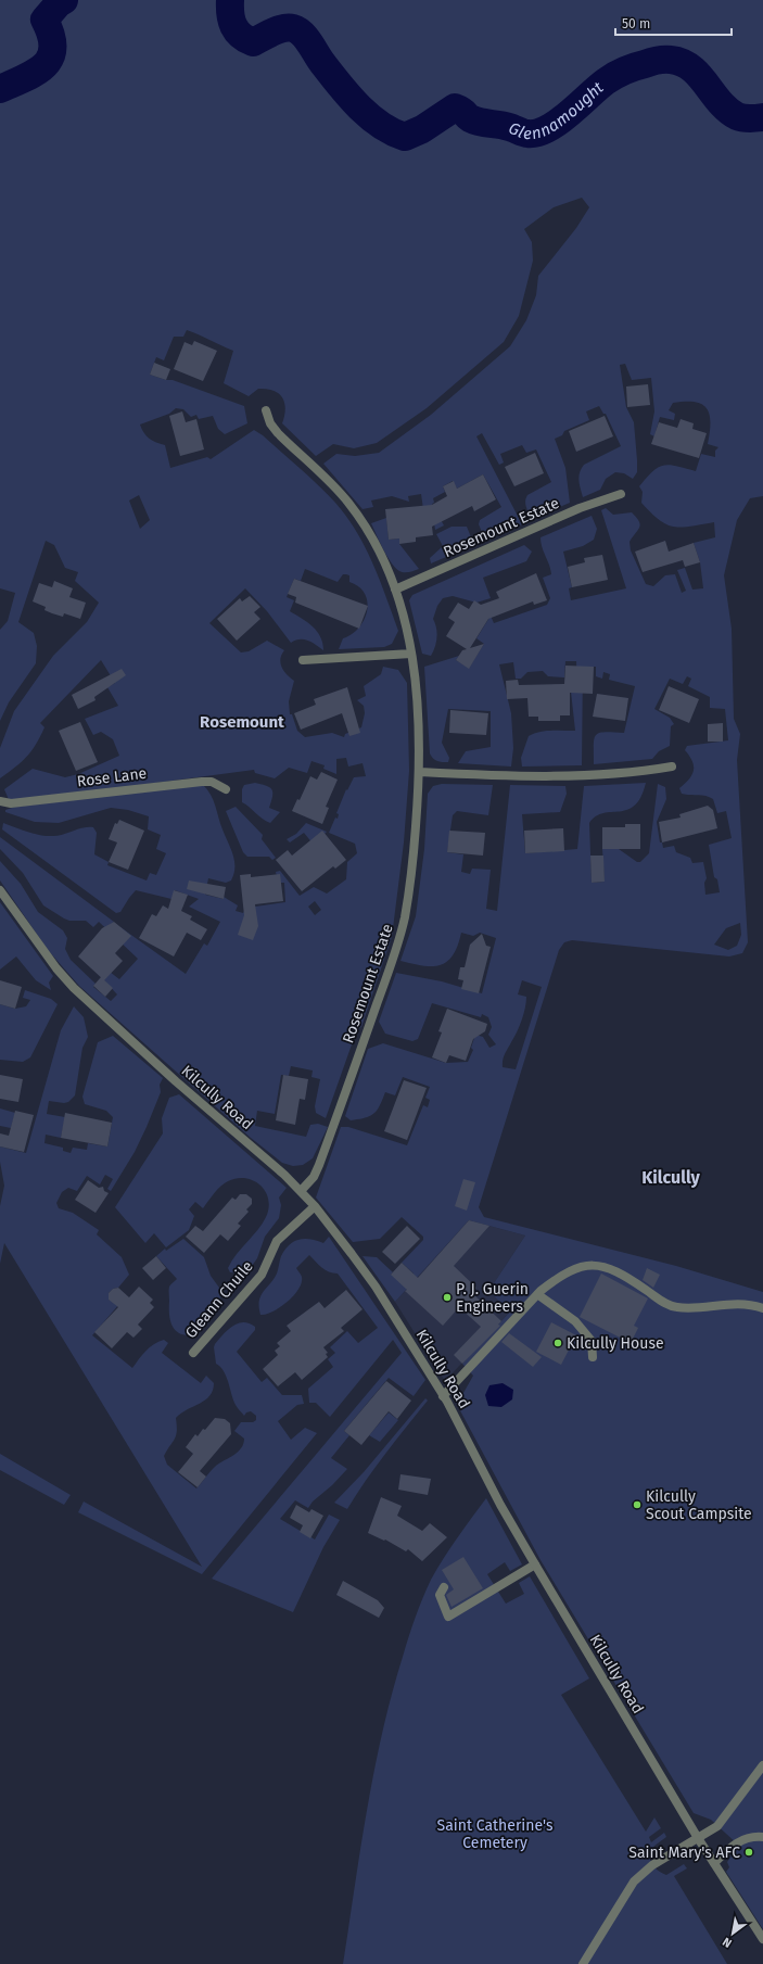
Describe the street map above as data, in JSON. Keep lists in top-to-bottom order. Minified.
{"streets":{"street":["Rosemount Estate","Rose Lane","Kilcully Road","Gleann Chuile"]},"crossings":[["Rosemount Estate","Kilcully Road"],["Kilcully Road","Gleann Chuile"]],"districts":["Rosemount","Kilcully"],"water":["Glennamought"],"parks":["Saint Catherine's Cemetery"],"places":["P. J. Guerin Engineers","Kilcully House","Kilcully Scout Campsite","Saint Mary's AFC"],"scale_bar":"50 m","north":"bottom left"}
